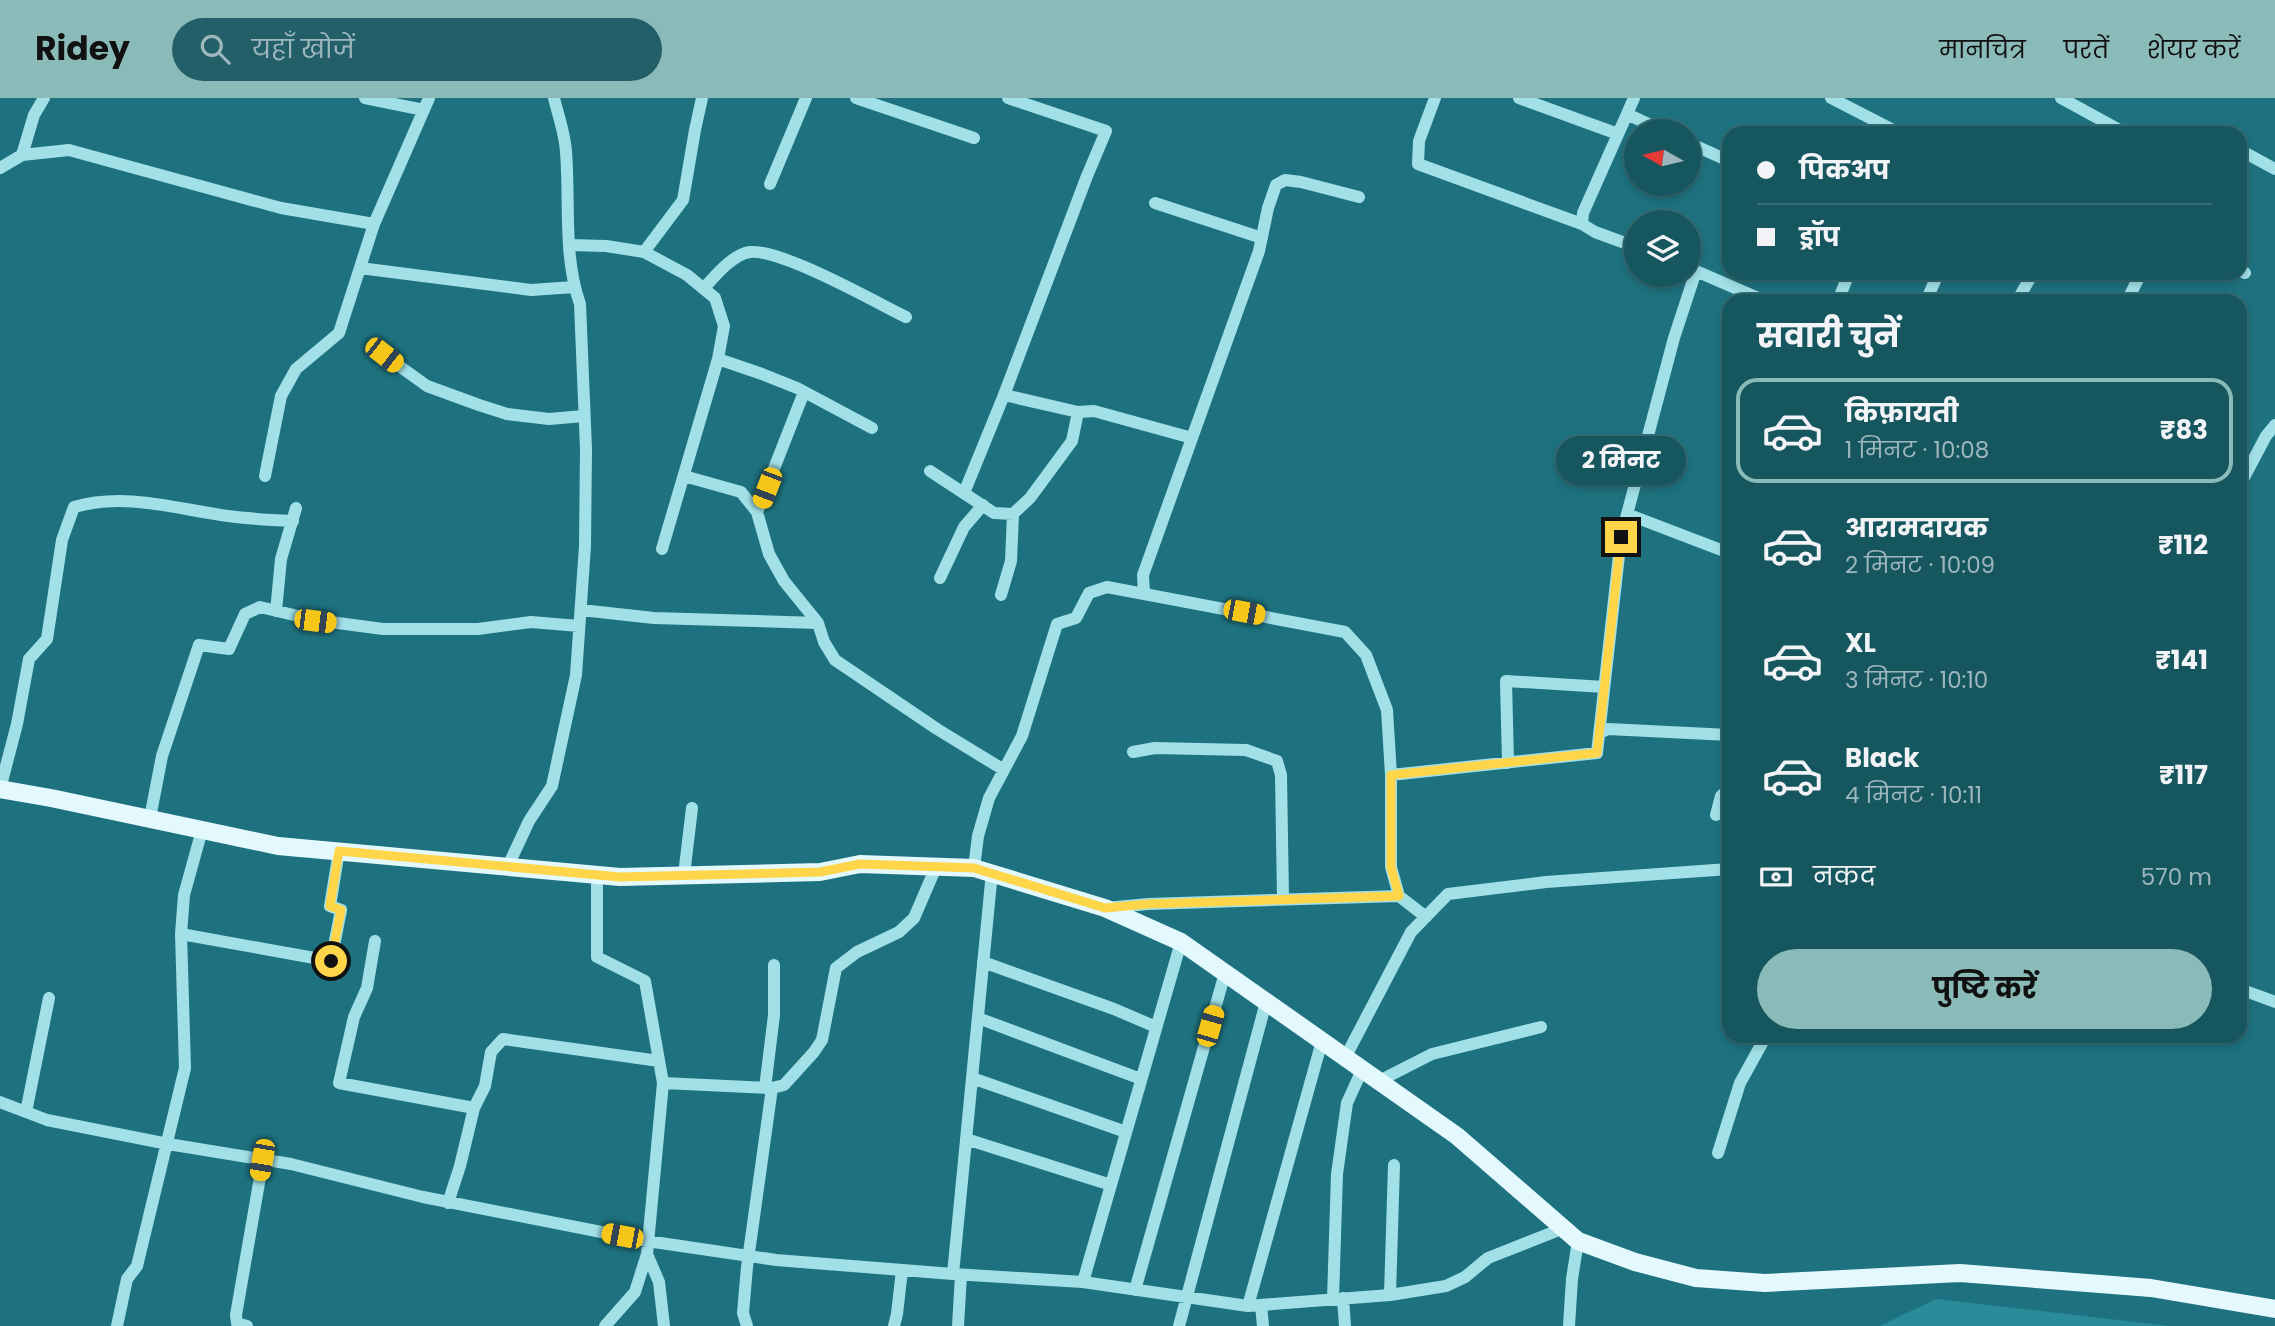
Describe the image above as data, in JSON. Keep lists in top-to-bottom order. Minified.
{"north":"left","page":{"header":"Ridey","search":"यहाँ खोजें","nav":["मानचित्र","परतें","शेयर करें"],"banner":["पिकअप","ड्रॉप"],"heading":"सवारी चुनें","list":[{"name":"किफ़ायती","note":"1 मिनट · 10:08","value":"₹83"},{"name":"आरामदायक","note":"2 मिनट · 10:09","value":"₹112"},{"name":"XL","note":"3 मिनट · 10:10","value":"₹141"},{"name":"Black","note":"4 मिनट · 10:11","value":"₹117"}],"bubble":"2 मिनट","pay":["नकद","570 m"],"buttons":"पुष्टि करें"}}
